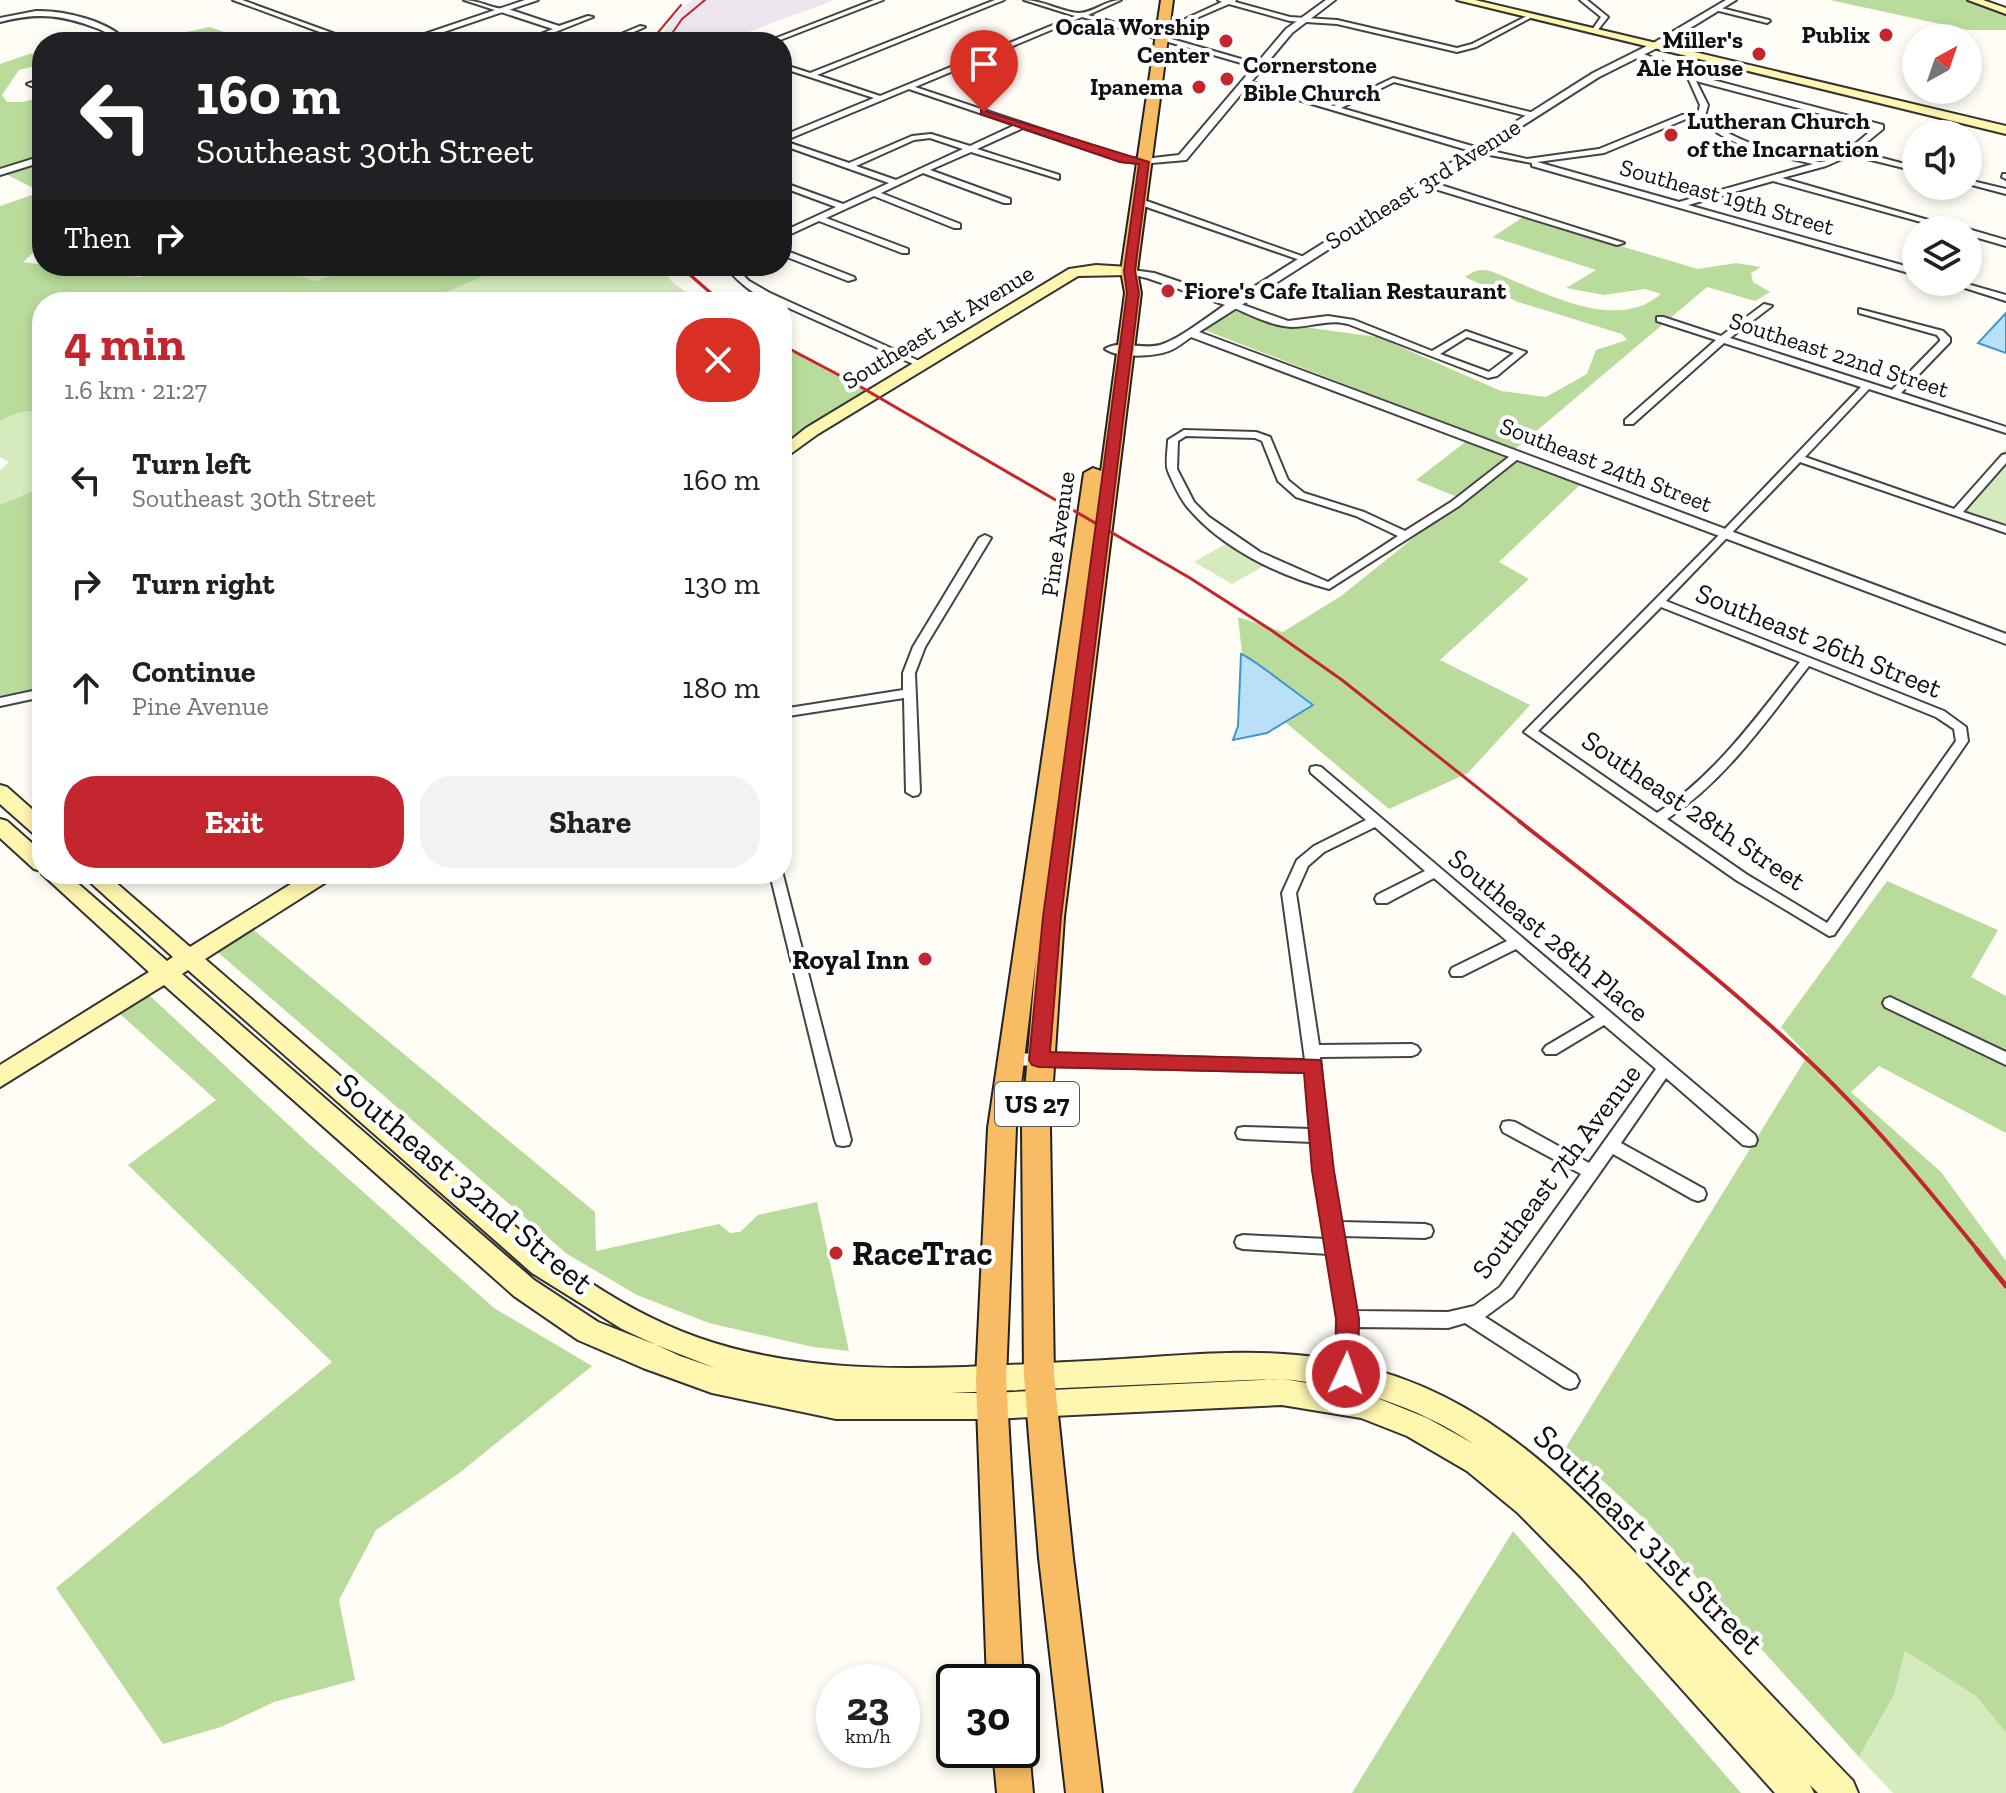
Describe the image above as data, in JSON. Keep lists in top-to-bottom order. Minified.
{"streets":{"highway":["Pine Avenue","US 27"],"main road":["Southeast 1st Avenue","Southeast 32nd Street","Southeast 31st Street"],"street":["Southeast 3rd Avenue","Southeast 19th Street","Southeast 22nd Street","Southeast 24th Street","Southeast 26th Street","Southeast 28th Street","Southeast 28th Place","Southeast 7th Avenue"]},"crossings":[["Southeast 3rd Avenue","Southeast 19th Street"],["Southeast 3rd Avenue","Southeast 24th Street"],["Southeast 3rd Avenue","Pine Avenue"],["Southeast 1st Avenue","Pine Avenue"],["Pine Avenue","US 27"],["Southeast 26th Street","Southeast 28th Street"],["Southeast 28th Place","Southeast 7th Avenue"],["US 27","Southeast 32nd Street"],["US 27","Southeast 31st Street"],["Southeast 32nd Street","Southeast 31st Street"]],"places":["Publix","Ocala Worship Center","Miller's Ale House","Cornerstone Bible Church","Ipanema","Lutheran Church of the Incarnation","Fiore's Cafe Italian Restaurant","Royal Inn","RaceTrac"],"north":"top right","page":{"turn":["160 m","Southeast 30th Street"],"then":"Then","heading":["4 min","1.6 km · 21:27"],"list":[{"name":"Turn left","note":"Southeast 30th Street","value":"160 m"},{"name":"Turn right","value":"130 m"},{"name":"Continue","note":"Pine Avenue","value":"180 m"}],"buttons":["Exit","Share"],"speed":"23 km/h","limit":"30"}}
